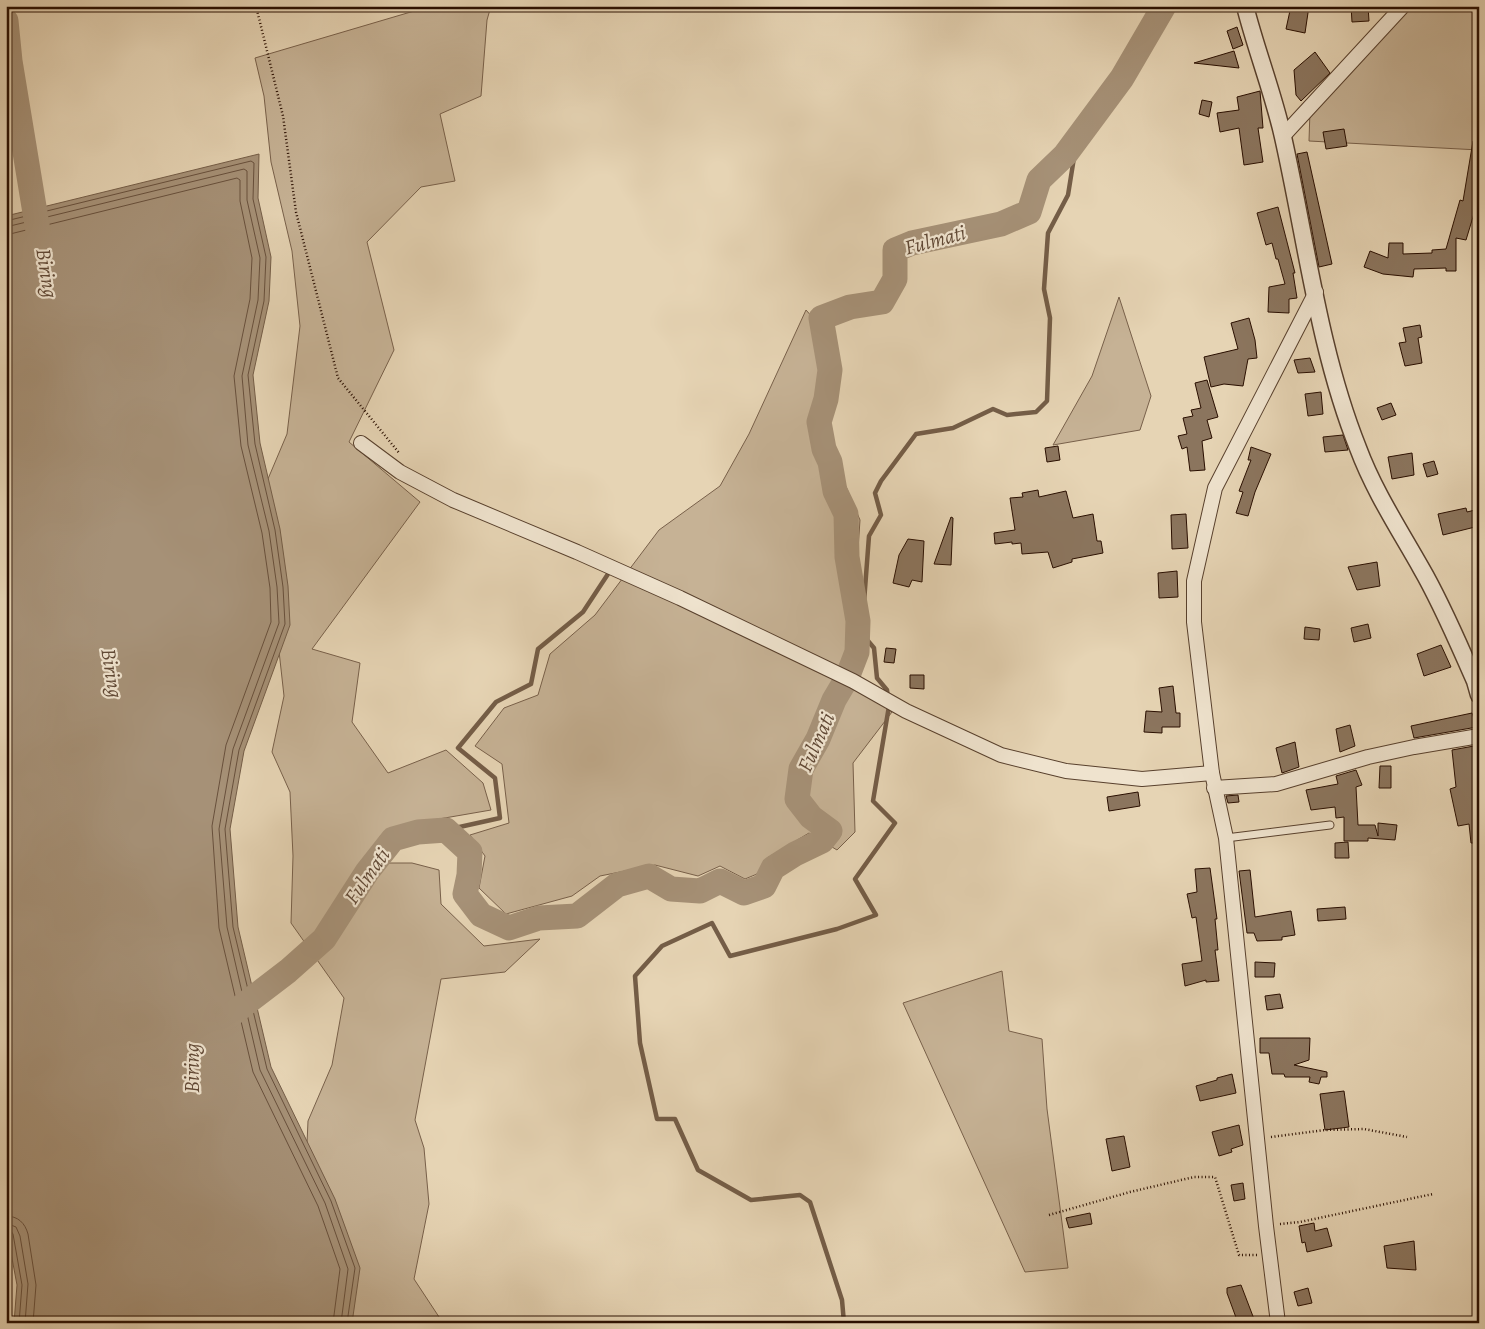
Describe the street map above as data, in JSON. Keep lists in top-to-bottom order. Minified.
{"water":["Fulmati","Biring"]}
